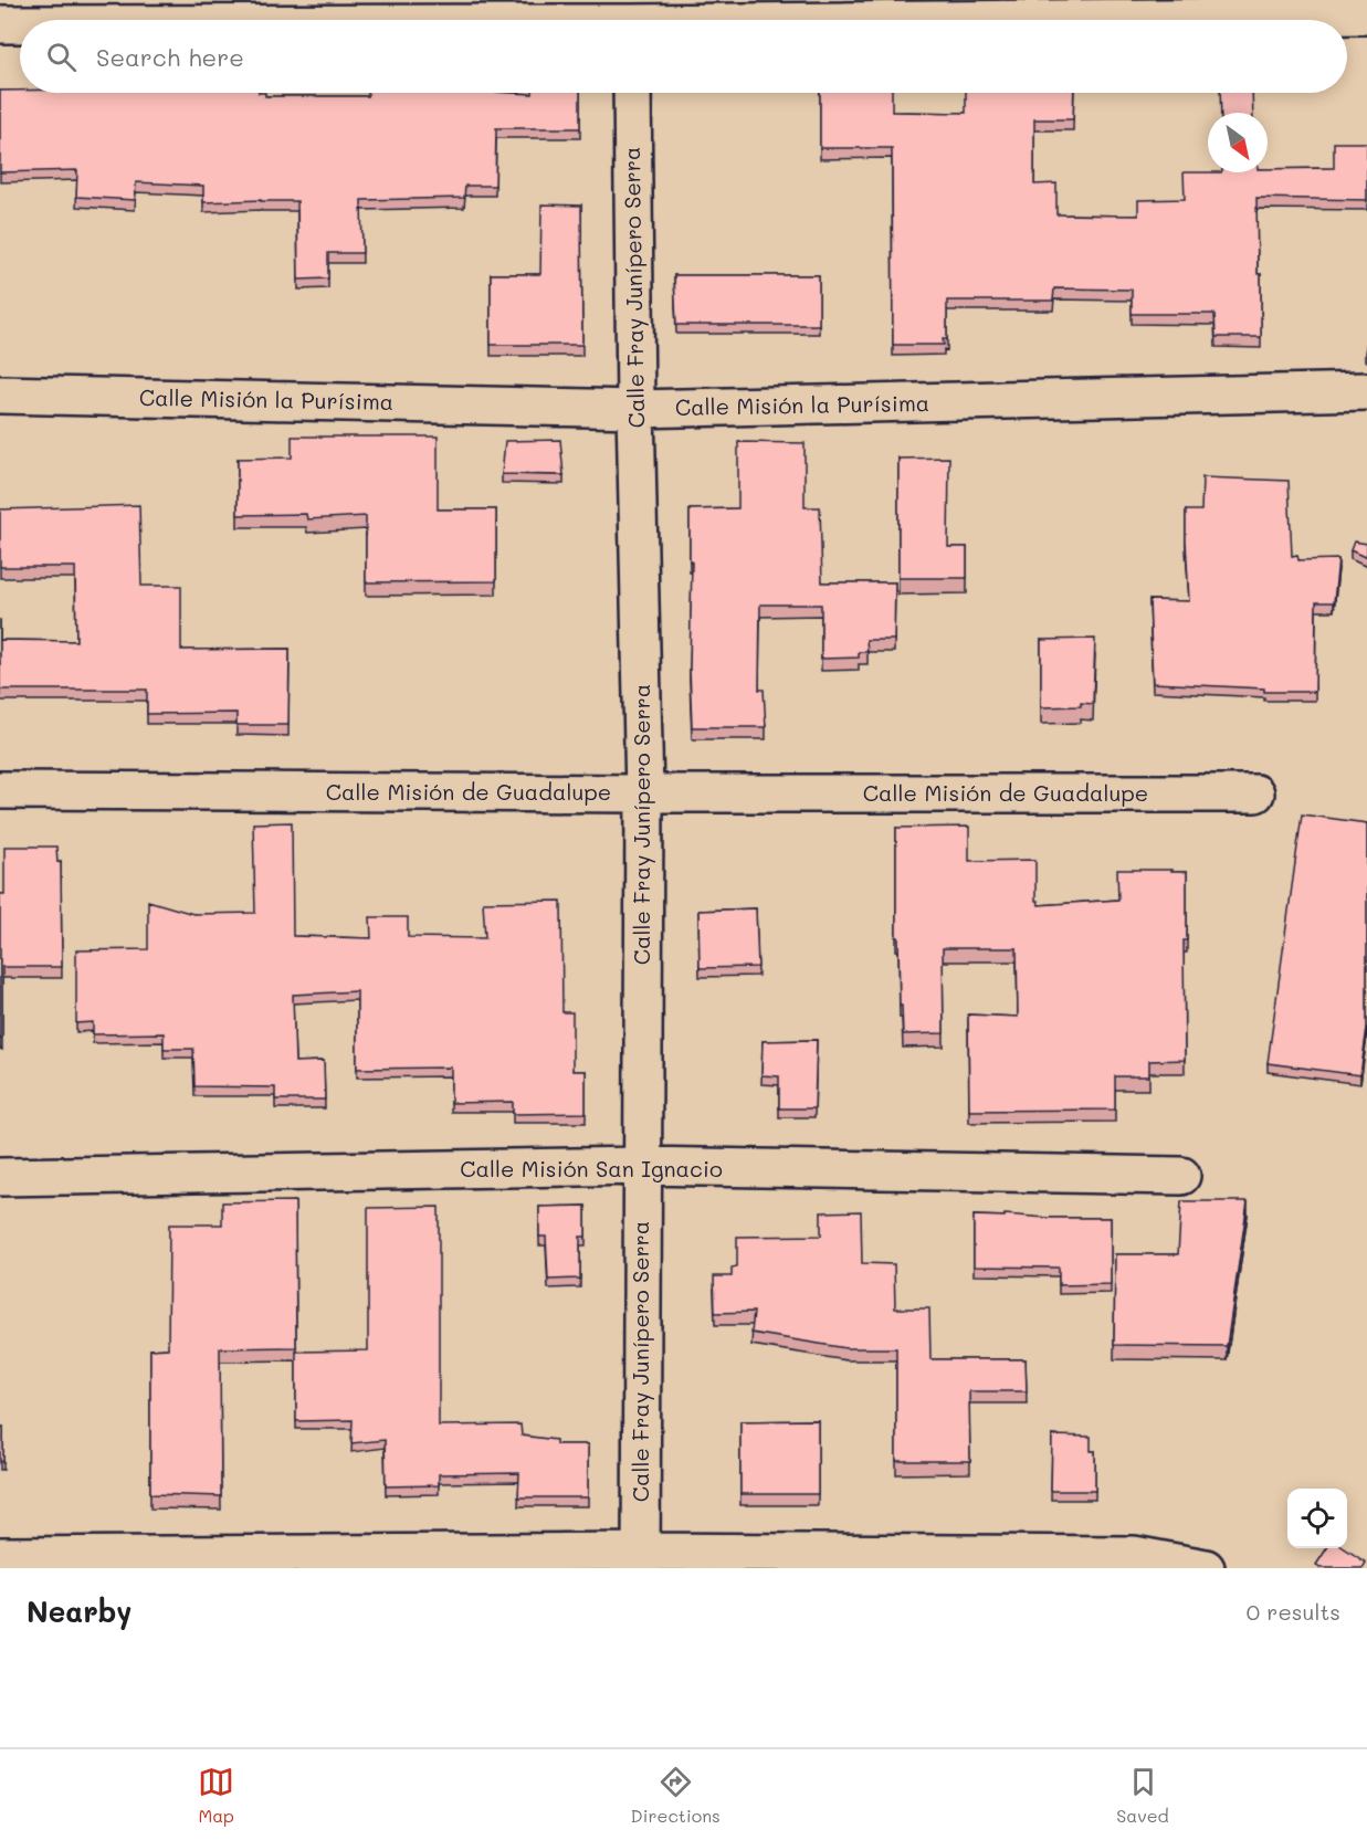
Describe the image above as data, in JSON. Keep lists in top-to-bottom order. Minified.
{"streets":{"street":["Calle Fray Junípero Serra","Calle Misión la Purísima","Calle Misión de Guadalupe","Calle Misión San Ignacio"]},"crossings":[["Calle Fray Junípero Serra","Calle Misión la Purísima"],["Calle Fray Junípero Serra","Calle Misión de Guadalupe"],["Calle Fray Junípero Serra","Calle Misión San Ignacio"]],"north":"bottom right","page":{"search":"Search here","heading":["Nearby","0 results"],"nav":["Map","Directions","Saved"]}}
